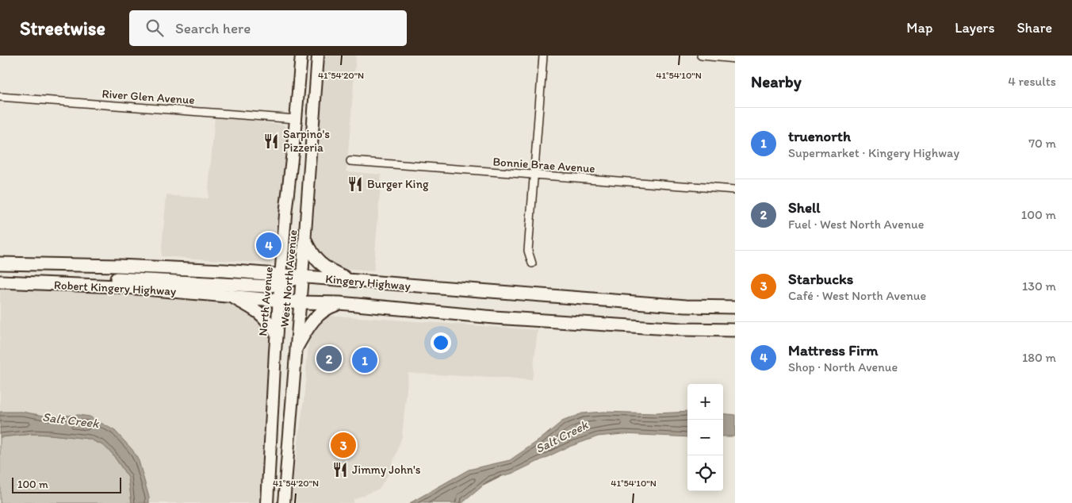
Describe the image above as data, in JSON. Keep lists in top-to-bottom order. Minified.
{"streets":{"highway":["Kingery Highway","Robert Kingery Highway"],"main road":["West North Avenue","North Avenue"],"street":["River Glen Avenue","Bonnie Brae Avenue"]},"crossings":[["River Glen Avenue","North Avenue"],["West North Avenue","Kingery Highway"],["Kingery Highway","Robert Kingery Highway"],["Kingery Highway","North Avenue"]],"water":["Salt Creek"],"places":{"restaurant":["Sarpino's Pizzeria","Burger King","Jimmy John's"]},"scale_bar":"100 m","page":{"header":"Streetwise","search":"Search here","nav":["Map","Layers","Share"],"heading":["Nearby","4 results"],"list":[{"mark":"1","name":"truenorth","note":"Supermarket · Kingery Highway","value":"70 m"},{"mark":"2","name":"Shell","note":"Fuel · West North Avenue","value":"100 m"},{"mark":"3","name":"Starbucks","note":"Café · West North Avenue","value":"130 m"},{"mark":"4","name":"Mattress Firm","note":"Shop · North Avenue","value":"180 m"}],"pins":["4","2","1","3"],"map_buttons":["+","−"],"scale":"100 m"},"coordinates":["41°54'20\"N","41°54'10\"N"]}
